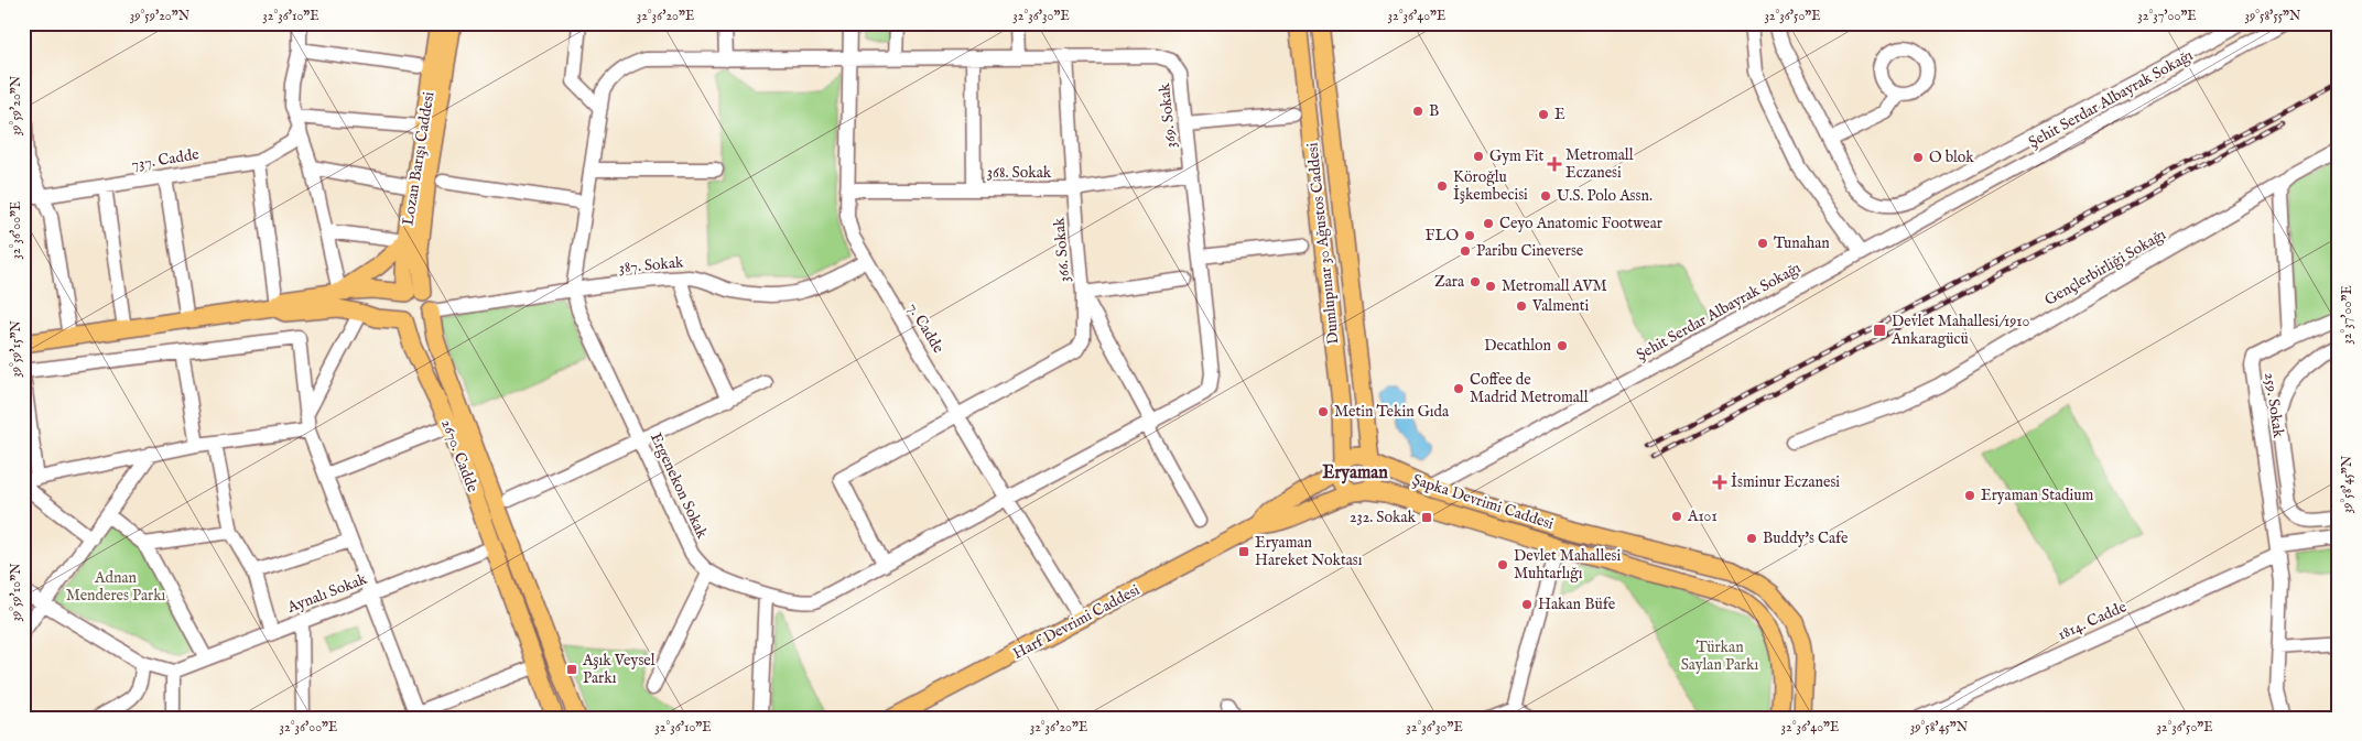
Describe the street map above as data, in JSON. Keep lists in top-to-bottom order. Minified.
{"streets":{"main road":["Lozan Barışı Caddesi","Dumlupınar 30 Ağustos Caddesi","2670. Cadde","Şapka Devrimi Caddesi","Harf Devrimi Caddesi"],"street":["Şehit Serdar Albayrak Sokağı","369. Sokak","737. Cadde","368. Sokak","366. Sokak","387. Sokak","Gençlerbirliği Sokağı","7. Cadde","259. Sokak","Ergenekon Sokak","Aynalı Sokak","1814. Cadde"]},"crossings":[["Şehit Serdar Albayrak Sokağı","Şapka Devrimi Caddesi"],["369. Sokak","368. Sokak"],["369. Sokak","366. Sokak"],["369. Sokak","7. Cadde"],["369. Sokak","Ergenekon Sokak"],["Lozan Barışı Caddesi","387. Sokak"],["Lozan Barışı Caddesi","2670. Cadde"],["368. Sokak","366. Sokak"],["368. Sokak","7. Cadde"],["Dumlupınar 30 Ağustos Caddesi","Şapka Devrimi Caddesi"],["Dumlupınar 30 Ağustos Caddesi","Harf Devrimi Caddesi"],["387. Sokak","7. Cadde"],["387. Sokak","2670. Cadde"],["387. Sokak","Ergenekon Sokak"],["7. Cadde","Ergenekon Sokak"],["7. Cadde","Harf Devrimi Caddesi"],["259. Sokak","1814. Cadde"],["2670. Cadde","Aynalı Sokak"],["Şapka Devrimi Caddesi","Harf Devrimi Caddesi"]],"districts":["Eryaman"],"parks":["Adnan Menderes Parkı","Türkan Saylan Parkı"],"places":{"other":["B","E","Gym Fit","O blok","Köroğlu İşkembecisi","U.S. Polo Assn.","Ceyo Anatomic Footwear","FLO","Tunahan","Paribu Cineverse","Zara","Metromall AVM","Valmenti","Decathlon","Coffee de Madrid Metromall","Metin Tekin Gıda","Eryaman Stadium","A101","Buddy's Cafe","Devlet Mahallesi Muhtarlığı","Hakan Büfe"],"health":["Metromall Eczanesi","İsminur Eczanesi"],"transit":["Devlet Mahallesi/1910 Ankaragücü","232. Sokak","Eryaman Hareket Noktası","Aşık Veysel Parkı"]},"coordinates":["39°59'20\"N","32°36'10\"E","32°36'20\"E","32°36'30\"E","32°36'40\"E","32°36'50\"E","32°37'00\"E","39°58'55\"N","32°36'00\"E","39°59'15\"N","39°58'45\"N","39°59'10\"N"]}
